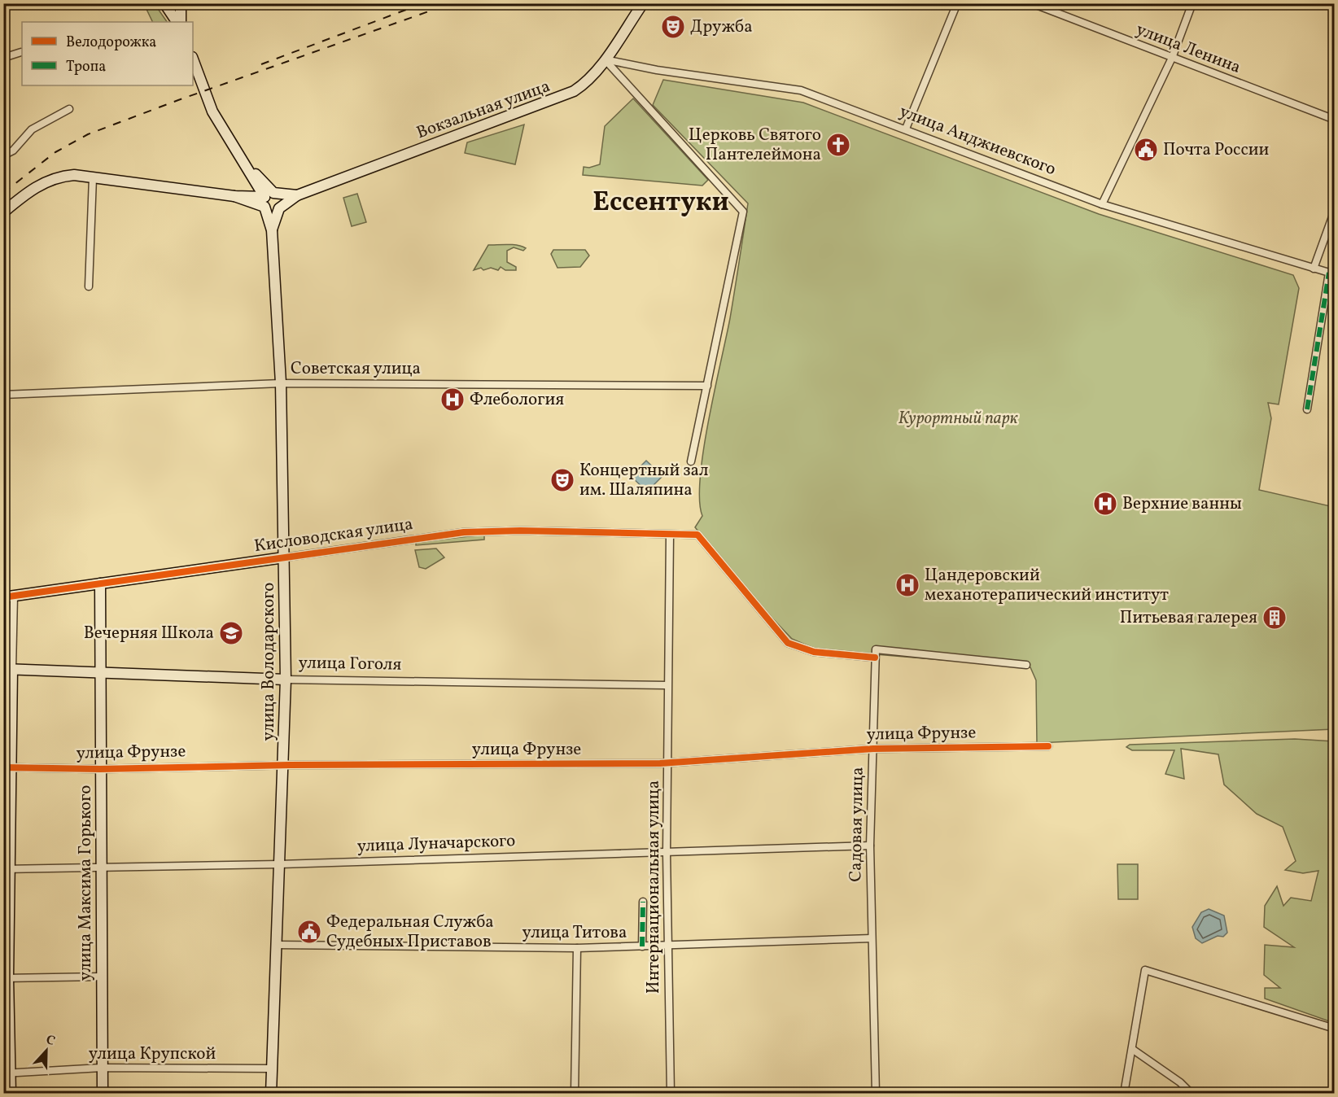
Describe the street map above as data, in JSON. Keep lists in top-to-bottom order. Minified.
{"streets":{"street":["улица Ленина","Вокзальная улица","улица Анджиевского","Советская улица","Кисловодская улица","улица Володарского","улица Гоголя","улица Фрунзе","Садовая улица","улица Луначарского","улица Максима Горького","Интернациональная улица","улица Титова","улица Крупской"]},"crossings":[["Вокзальная улица","улица Анджиевского"],["Советская улица","улица Володарского"],["Кисловодская улица","улица Володарского"],["Кисловодская улица","Садовая улица"],["Кисловодская улица","улица Максима Горького"],["Кисловодская улица","Интернациональная улица"],["улица Володарского","улица Гоголя"],["улица Володарского","улица Фрунзе"],["улица Володарского","улица Луначарского"],["улица Володарского","улица Титова"],["улица Володарского","улица Крупской"],["улица Гоголя","улица Максима Горького"],["улица Гоголя","Интернациональная улица"],["улица Фрунзе","Садовая улица"],["улица Фрунзе","улица Максима Горького"],["улица Фрунзе","Интернациональная улица"],["Садовая улица","улица Луначарского"],["Садовая улица","улица Титова"],["улица Луначарского","улица Максима Горького"],["улица Луначарского","Интернациональная улица"],["улица Максима Горького","улица Крупской"],["Интернациональная улица","улица Титова"]],"districts":["Ессентуки"],"parks":["Курортный парк"],"places":{"theatre":["Дружба","Концертный зал им. Шаляпина"],"church":["Церковь Святого Пантелеймона"],"public building":["Почта России","Федеральная Служба Судебных Приставов"],"hospital":["Флебология","Верхние ванны","Цандеровский механотерапический институт"],"building":["Питьевая галерея"],"school or university":["Вечерняя Школа"]},"legend":["Велодорожка","Тропа"],"north":"top"}
